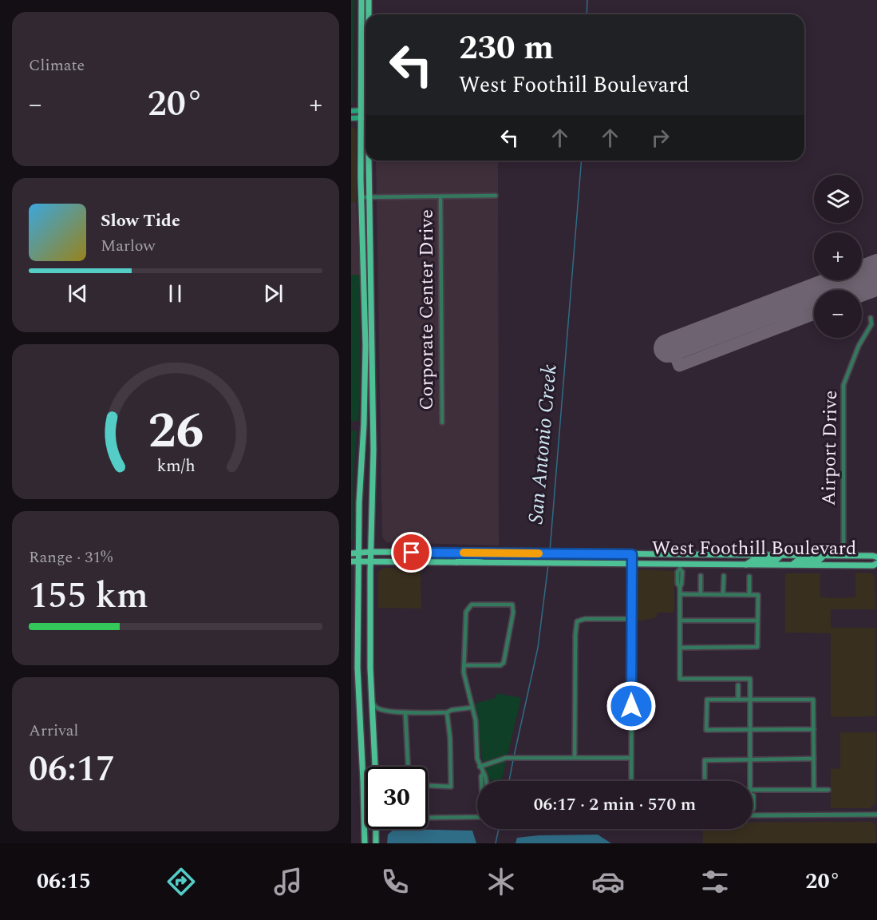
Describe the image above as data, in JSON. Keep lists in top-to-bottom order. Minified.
{"streets":{"main road":["West Foothill Boulevard"],"street":["Corporate Center Drive","Airport Drive"]},"crossings":[["Airport Drive","West Foothill Boulevard"]],"water":["San Antonio Creek"],"page":{"tile":["Climate",["Range · 31%","155 km"],["Arrival","06:17"]],"turn":["230 m","West Foothill Boulevard"],"heat":["−","20°","+"],"map_buttons":["+","−"],"song":["Slow Tide","Marlow"],"limit":"30","trip":"06:17 · 2 min · 570 m","tabs":["06:15","20°"],"gauge":["26","km/h"]}}
